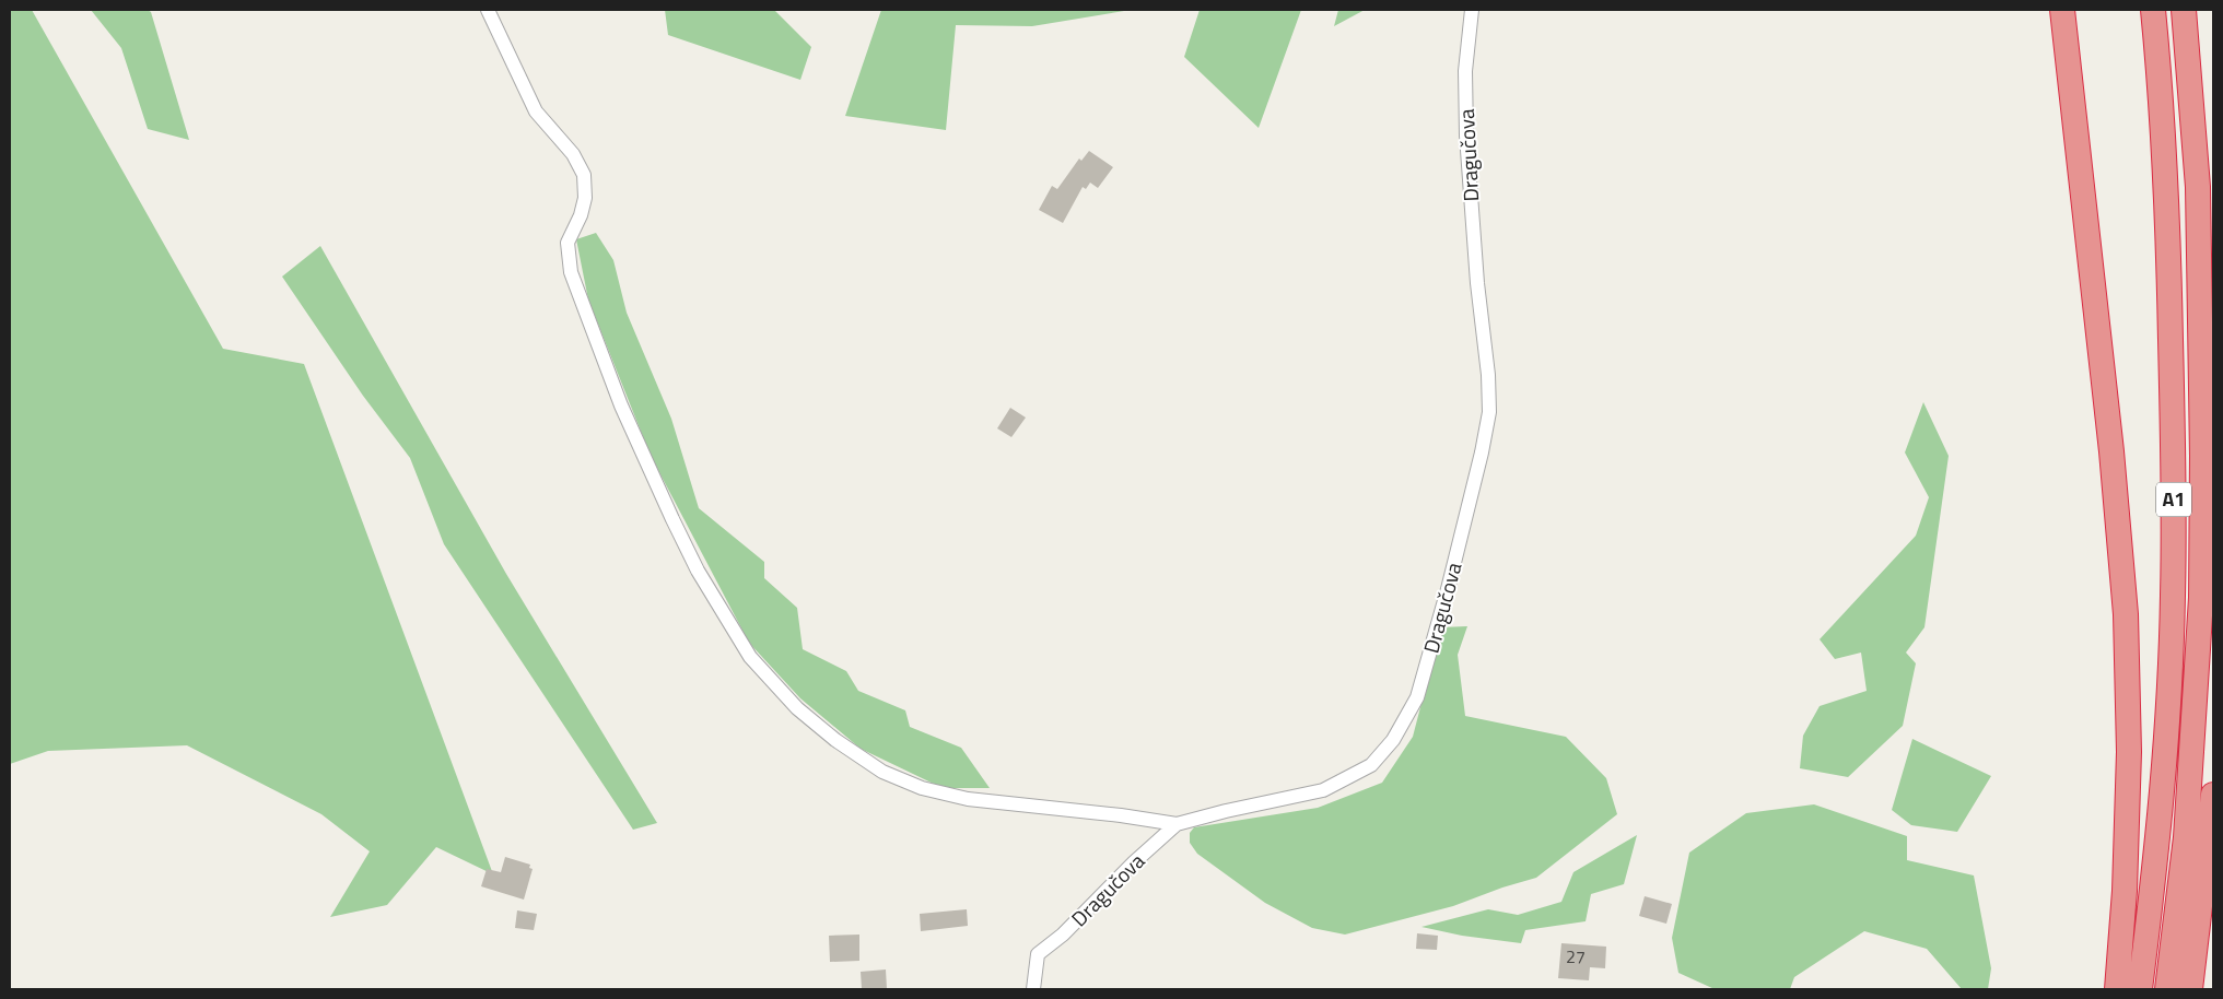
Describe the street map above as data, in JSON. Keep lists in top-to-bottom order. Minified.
{"streets":{"highway":["A1"],"street":["Dragučova"]},"house_numbers":["27"]}
